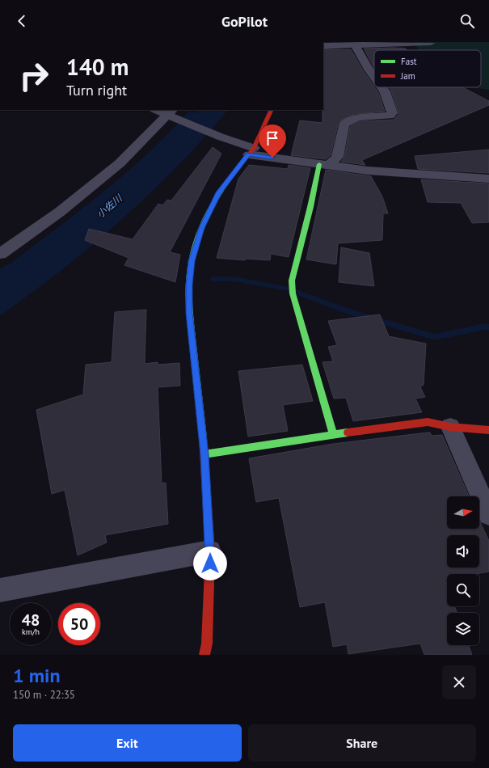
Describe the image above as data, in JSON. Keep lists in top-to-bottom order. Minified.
{"water":["小佐川"],"legend":["Fast","Jam"],"north":"right","page":{"header":"GoPilot","turn":["140 m","Turn right"],"speed":"48 km/h","limit":"50","heading":["1 min","150 m · 22:35"],"buttons":["Exit","Share"]}}
